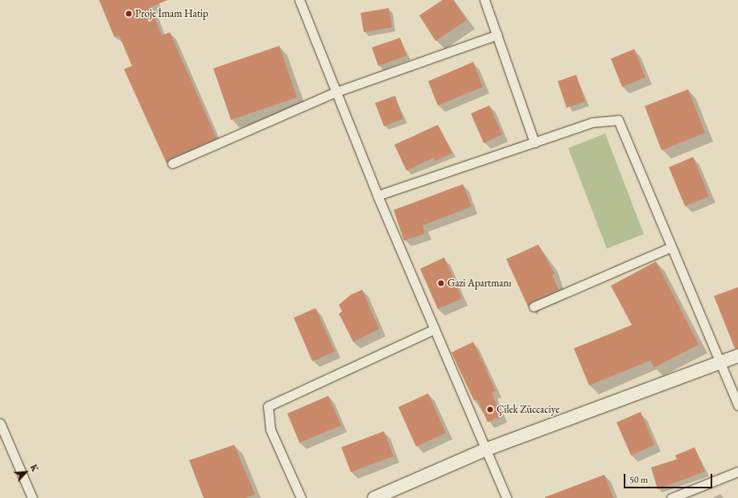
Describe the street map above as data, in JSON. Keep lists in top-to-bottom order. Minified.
{"places":["Proje İmam Hatip","Gazi Apartmanı","Çilek Züccaciye"],"scale_bar":"50 m","north":"top right"}
